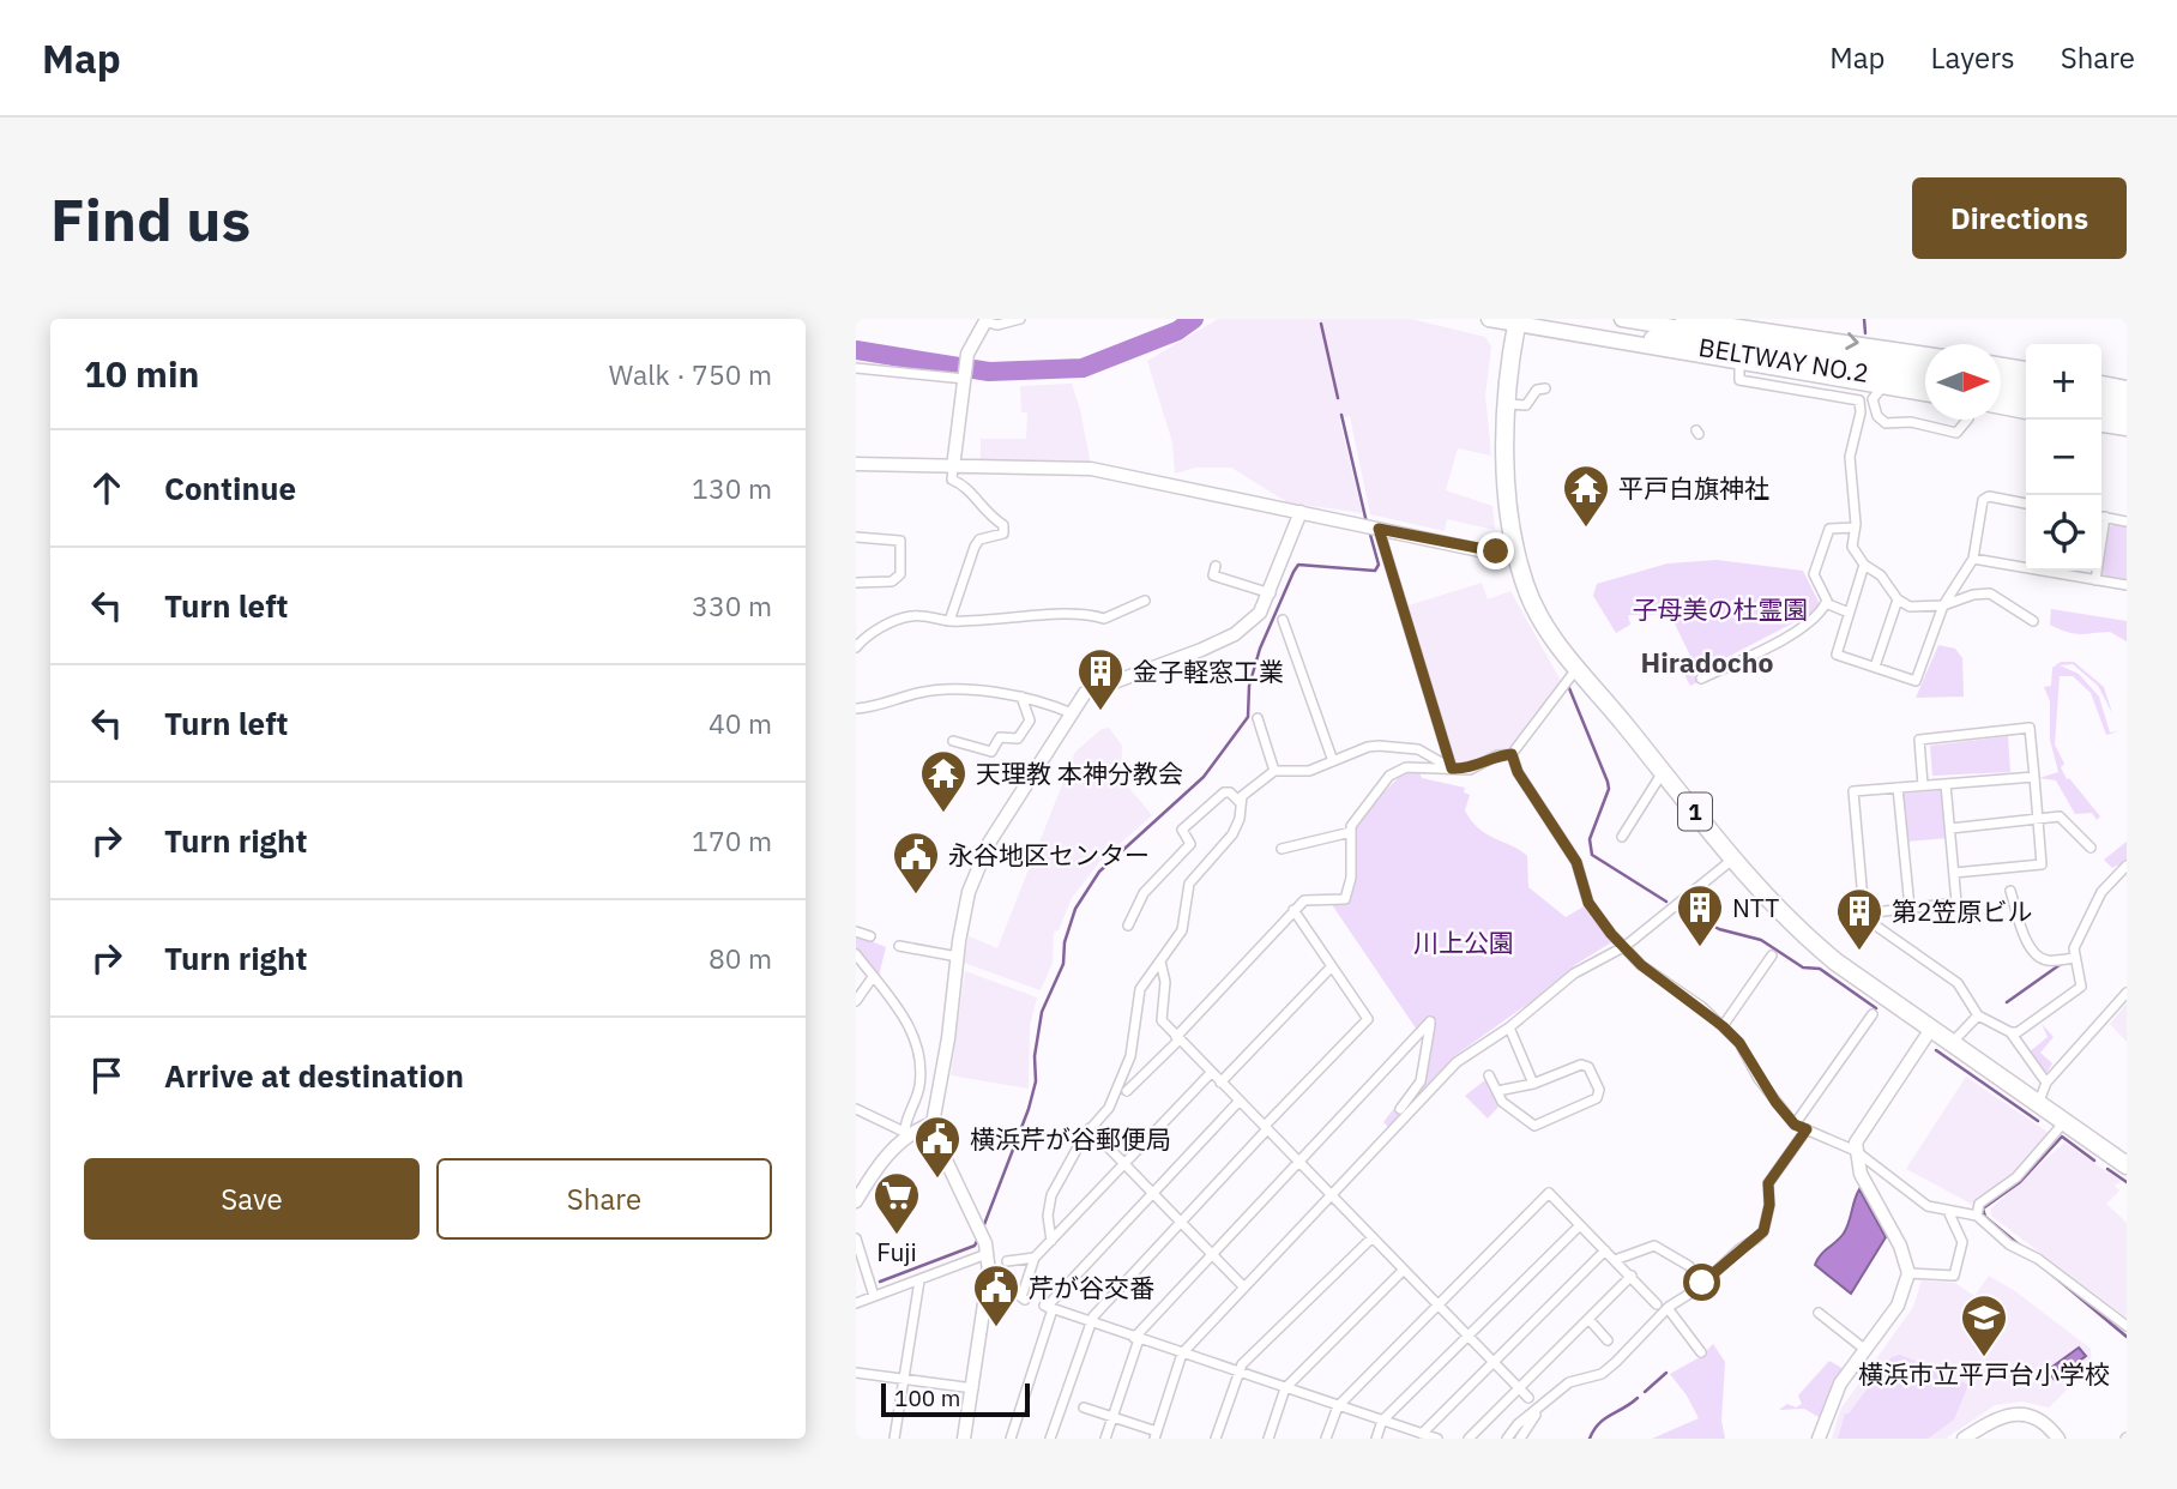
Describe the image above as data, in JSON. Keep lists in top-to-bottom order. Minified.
{"streets":{"highway":["1"],"main road":["BELTWAY NO.2"]},"crossings":[["BELTWAY NO.2","1"]],"districts":["Hiradocho"],"parks":["子母美の杜霊園","川上公園"],"places":{"temple":["平戸白旗神社","天理教 本神分教会"],"building":["金子軽窓工業","NTT","第2笠原ビル"],"public building":["永谷地区センター","横浜芹が谷郵便局","芹が谷交番"],"supermarket":["Fuji"],"school or university":["横浜市立平戸台小学校"]},"scale_bar":"100 m","north":"right","page":{"header":"Map","nav":["Map","Layers","Share"],"buttons":["Directions",["Save","Share"]],"title":"Find us","heading":["10 min","Walk · 750 m"],"map_buttons":["+","−"],"list":[["Continue","130 m"],["Turn left","330 m"],["Turn left","40 m"],["Turn right","170 m"],["Turn right","80 m"],"Arrive at destination"],"scale":"100 m"}}
